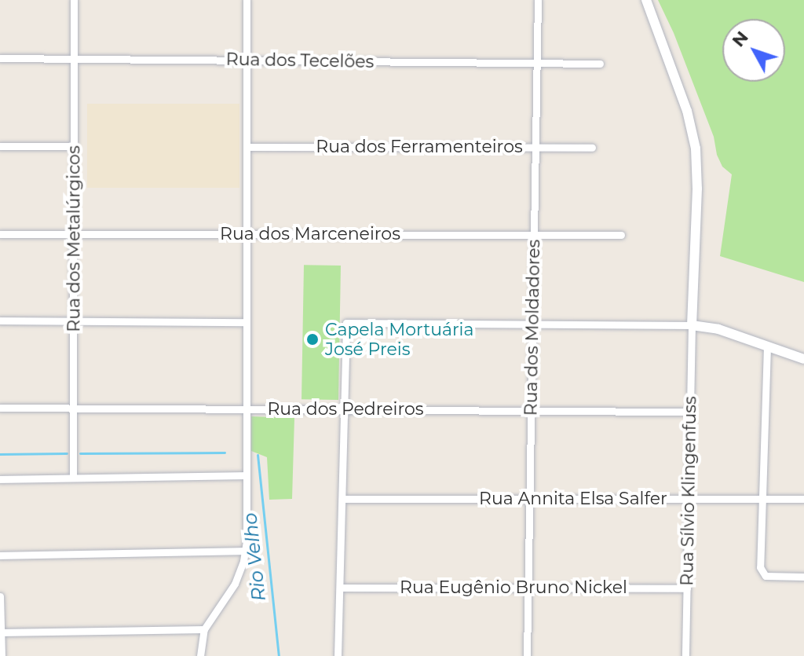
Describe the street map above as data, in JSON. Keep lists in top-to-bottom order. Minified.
{"streets":{"street":["Rua dos Tecelões","Rua dos Ferramenteiros","Rua dos Marceneiros","Rua dos Metalúrgicos","Rua dos Moldadores","Rua dos Pedreiros","Rua Sílvio Klingenfuss","Rua Annita Elsa Salfer","Rua Eugênio Bruno Nickel"]},"crossings":[["Rua dos Tecelões","Rua dos Metalúrgicos"],["Rua dos Tecelões","Rua dos Moldadores"],["Rua dos Ferramenteiros","Rua dos Moldadores"],["Rua dos Marceneiros","Rua dos Metalúrgicos"],["Rua dos Marceneiros","Rua dos Moldadores"],["Rua dos Metalúrgicos","Rua dos Pedreiros"],["Rua dos Moldadores","Rua dos Pedreiros"],["Rua dos Moldadores","Rua Annita Elsa Salfer"],["Rua dos Moldadores","Rua Eugênio Bruno Nickel"],["Rua dos Pedreiros","Rua Sílvio Klingenfuss"],["Rua Sílvio Klingenfuss","Rua Annita Elsa Salfer"],["Rua Sílvio Klingenfuss","Rua Eugênio Bruno Nickel"]],"water":["Rio Velho"],"places":["Capela Mortuária José Preis"],"north":"top left"}
